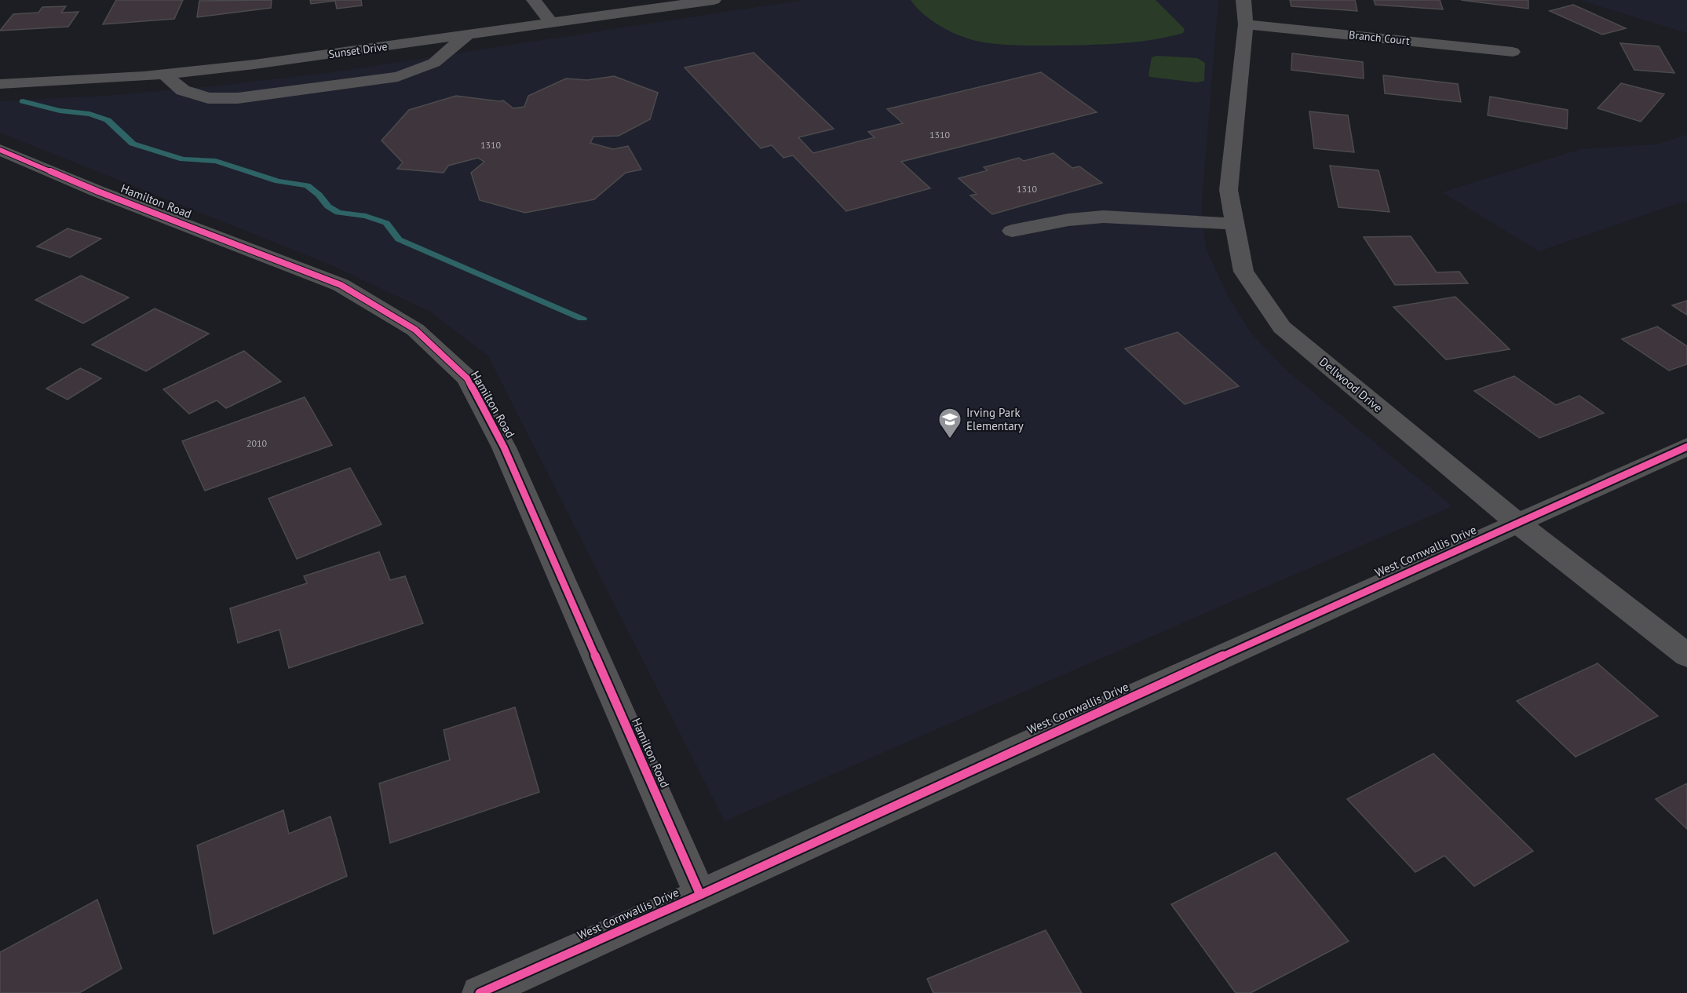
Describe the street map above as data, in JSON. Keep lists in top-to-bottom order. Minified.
{"streets":{"street":["Branch Court","Sunset Drive","Hamilton Road","Dellwood Drive","West Cornwallis Drive"]},"crossings":[["Branch Court","Dellwood Drive"],["Hamilton Road","West Cornwallis Drive"],["Dellwood Drive","West Cornwallis Drive"]],"places":{"school or university":["Irving Park Elementary"]},"house_numbers":["1310","1310","1310","2010"]}
